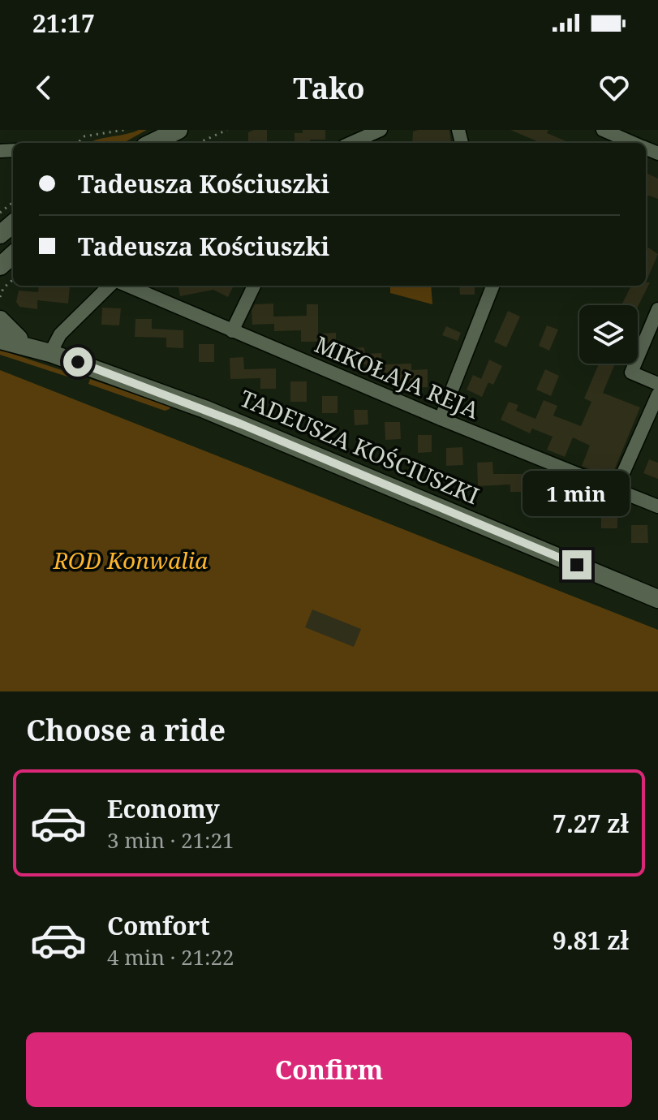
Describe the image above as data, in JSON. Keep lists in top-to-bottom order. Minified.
{"streets":{"street":["MIKOŁAJA REJA","TADEUSZA KOŚCIUSZKI"]},"parks":["ROD Konwalia"],"page":{"status":"21:17","header":"Tako","banner":["Tadeusza Kościuszki","Tadeusza Kościuszki"],"bubble":"1 min","heading":"Choose a ride","list":[{"name":"Economy","note":"3 min · 21:21","value":"7.27 zł"},{"name":"Comfort","note":"4 min · 21:22","value":"9.81 zł"}],"buttons":"Confirm"}}
